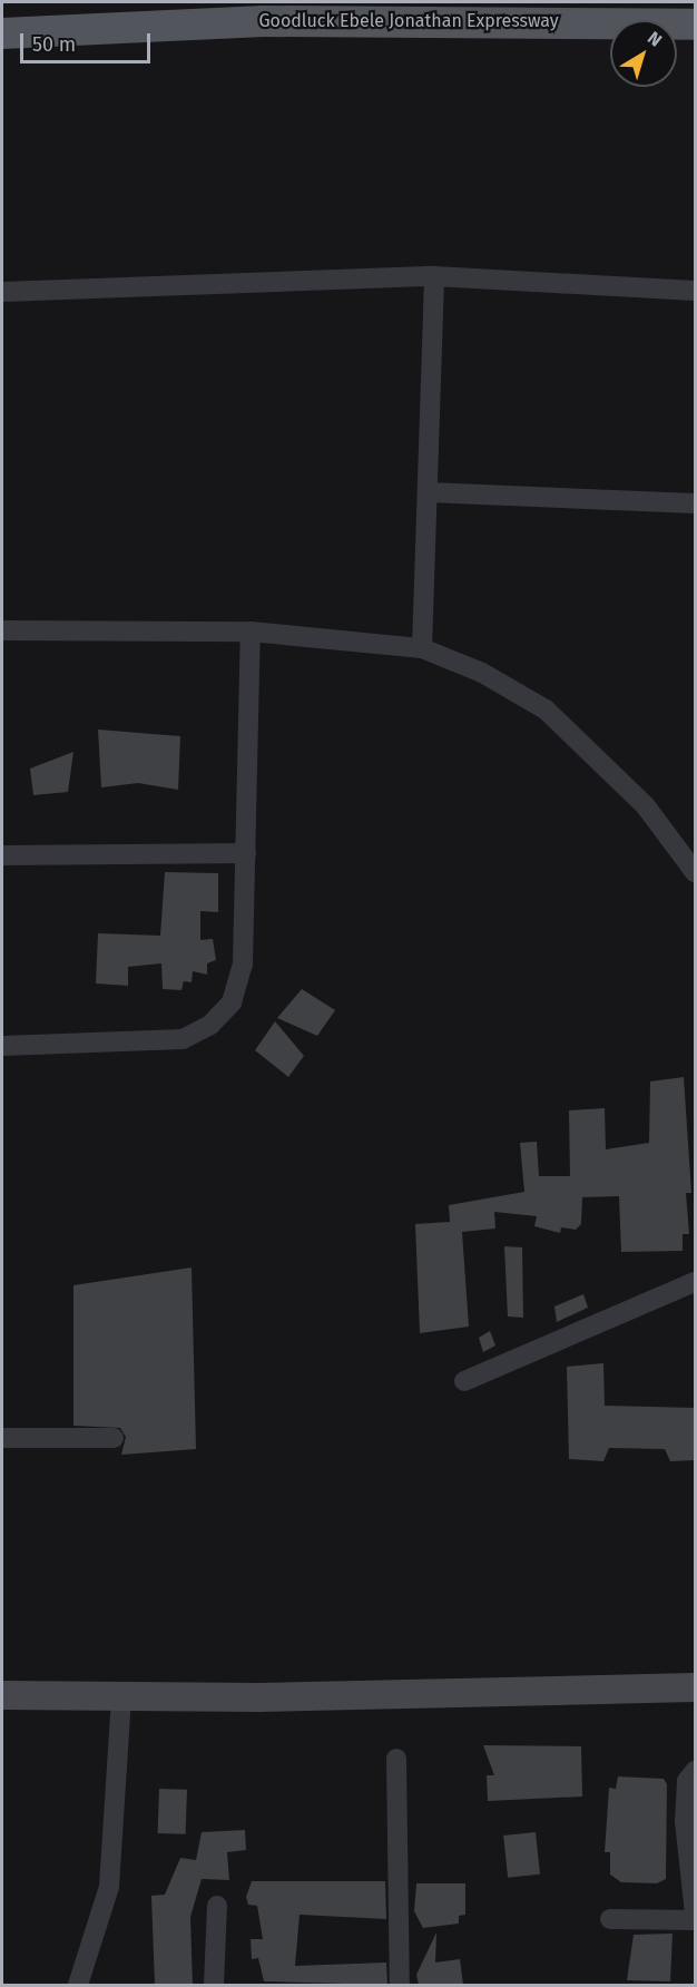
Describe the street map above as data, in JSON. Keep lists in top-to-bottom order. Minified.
{"streets":{"main road":["Goodluck Ebele Jonathan Expressway"]},"scale_bar":"50 m","north":"top right"}
